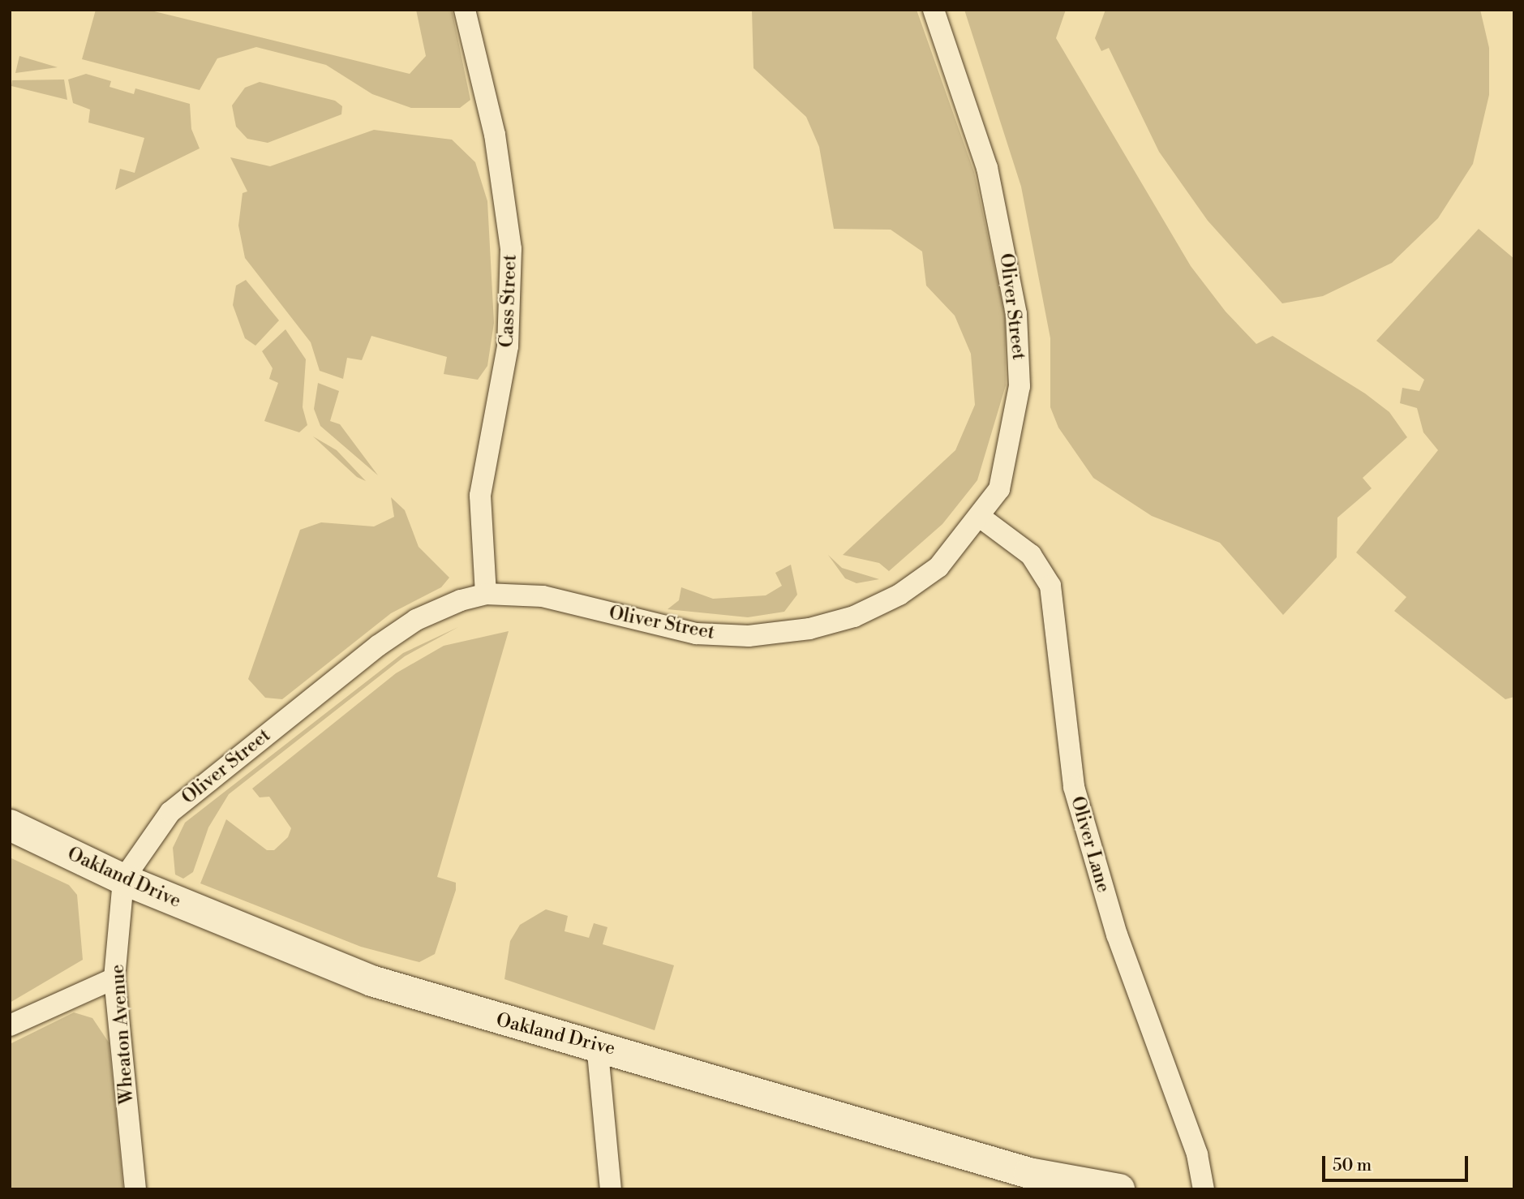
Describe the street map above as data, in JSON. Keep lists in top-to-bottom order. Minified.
{"streets":{"main road":["Oakland Drive"],"street":["Cass Street","Oliver Street","Oliver Lane","Wheaton Avenue"]},"crossings":[["Cass Street","Oliver Street"],["Oliver Street","Oliver Lane"],["Oliver Street","Oakland Drive"],["Oliver Street","Wheaton Avenue"],["Oakland Drive","Wheaton Avenue"]],"scale_bar":"50 m"}
